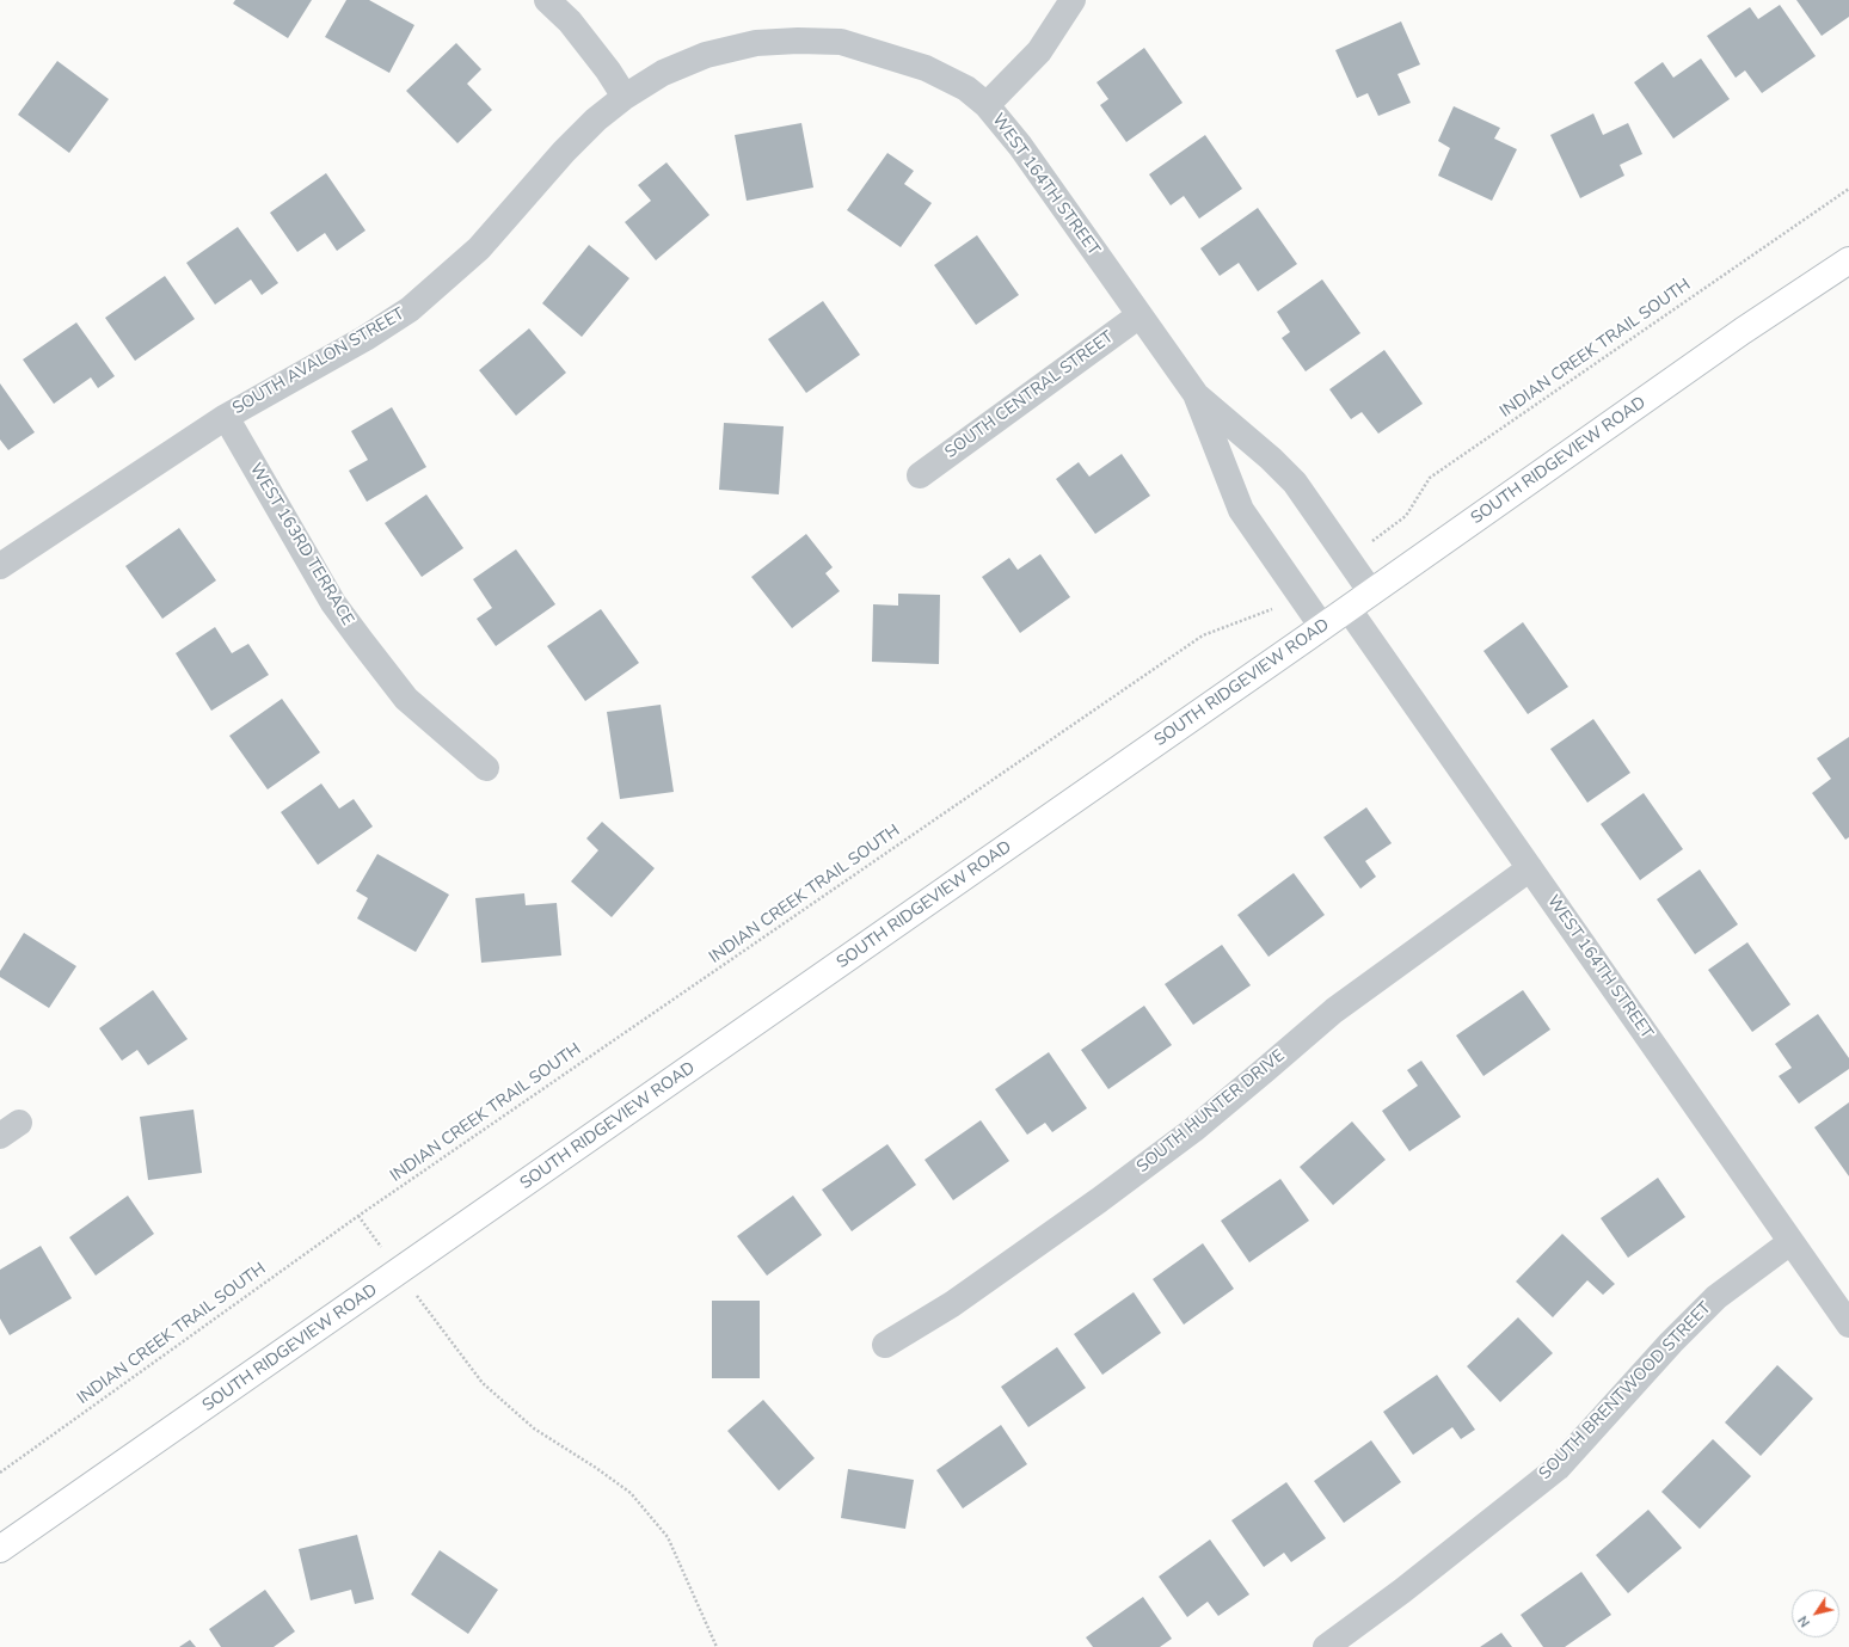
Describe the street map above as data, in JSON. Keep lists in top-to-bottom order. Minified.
{"streets":{"main road":["SOUTH RIDGEVIEW ROAD"],"street":["WEST 164TH STREET","SOUTH AVALON STREET","SOUTH CENTRAL STREET","WEST 163RD TERRACE","SOUTH HUNTER DRIVE","SOUTH BRENTWOOD STREET"],"path":["INDIAN CREEK TRAIL SOUTH"]},"crossings":[["WEST 164TH STREET","SOUTH AVALON STREET"],["WEST 164TH STREET","SOUTH CENTRAL STREET"],["WEST 164TH STREET","SOUTH RIDGEVIEW ROAD"],["WEST 164TH STREET","SOUTH HUNTER DRIVE"],["WEST 164TH STREET","SOUTH BRENTWOOD STREET"],["SOUTH AVALON STREET","WEST 163RD TERRACE"]],"north":"bottom left"}
